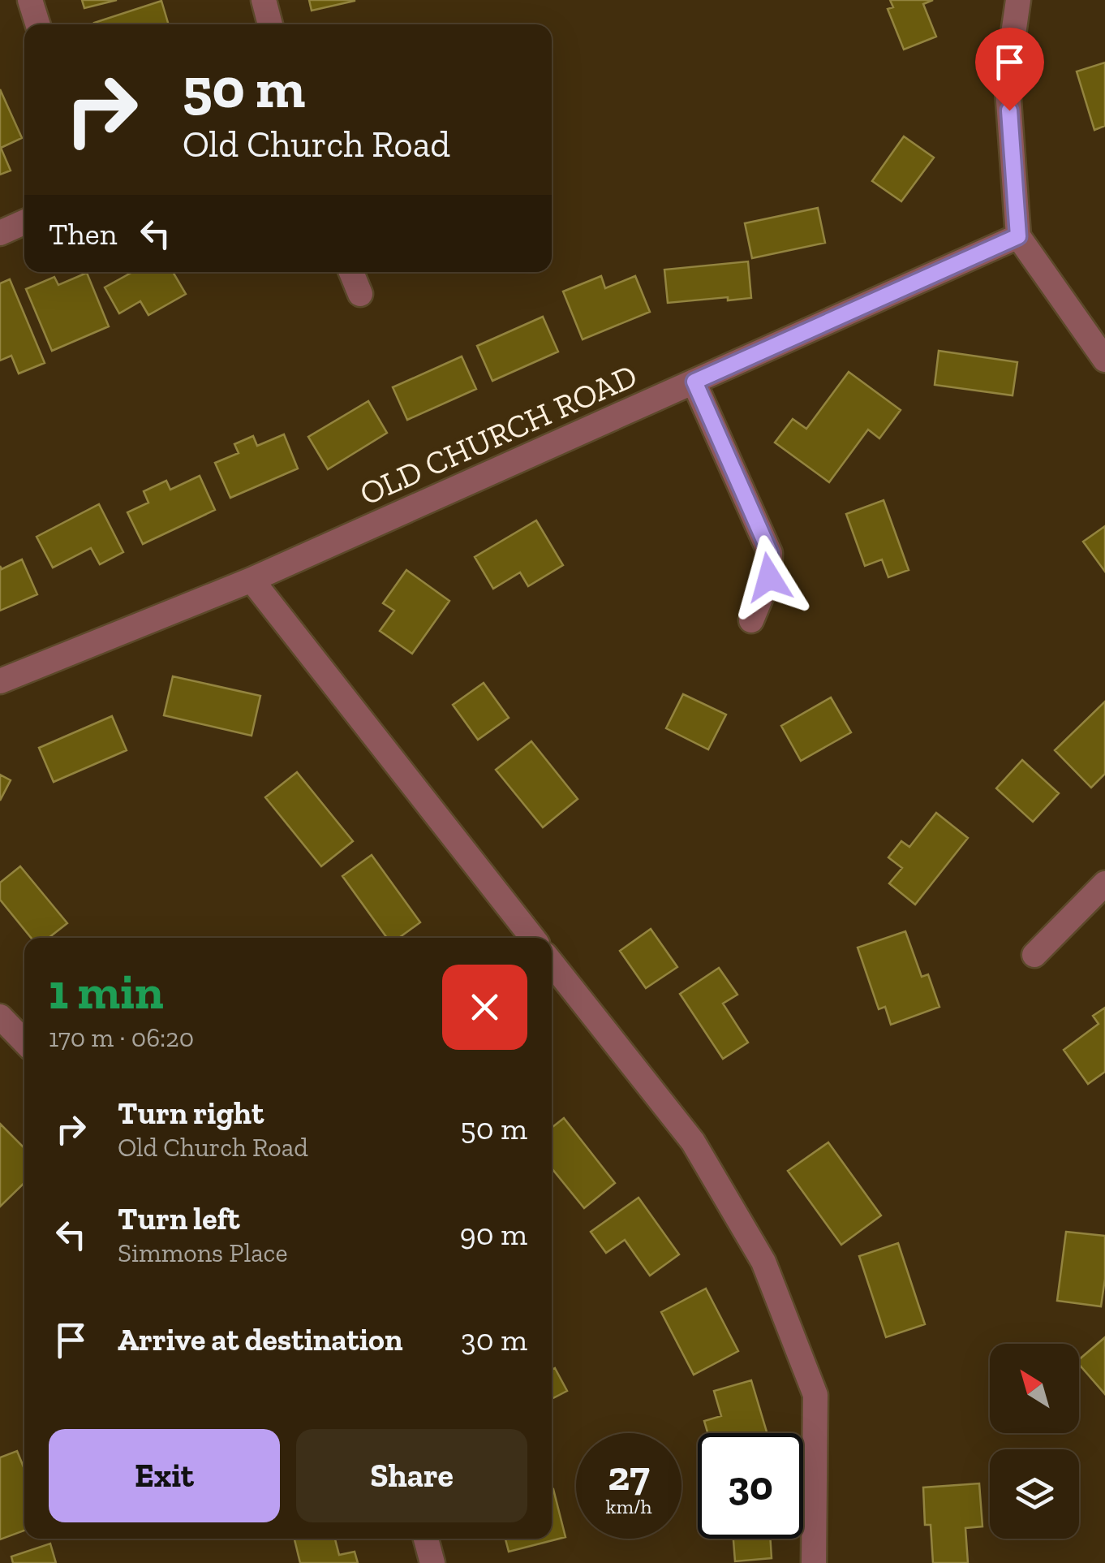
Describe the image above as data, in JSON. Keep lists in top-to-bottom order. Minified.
{"streets":{"street":["OLD CHURCH ROAD"]},"north":"top left","page":{"turn":["50 m","Old Church Road"],"then":"Then","heading":["1 min","170 m · 06:20"],"list":[{"name":"Turn right","note":"Old Church Road","value":"50 m"},{"name":"Turn left","note":"Simmons Place","value":"90 m"},{"name":"Arrive at destination","value":"30 m"}],"buttons":["Exit","Share"],"speed":"27 km/h","limit":"30"}}
